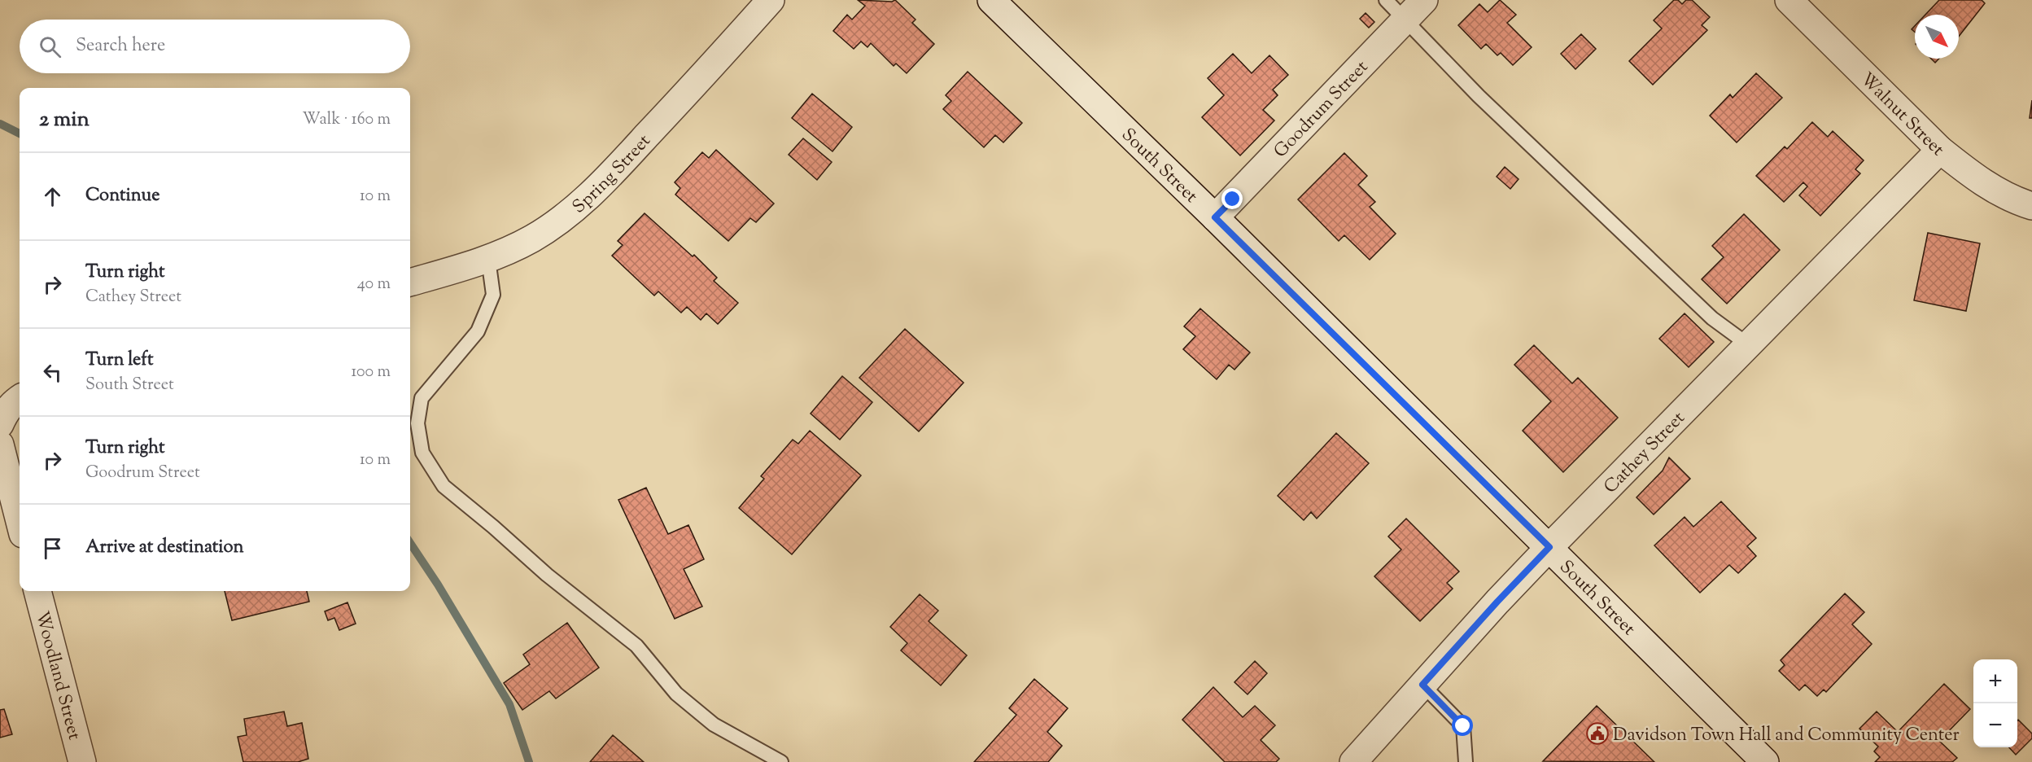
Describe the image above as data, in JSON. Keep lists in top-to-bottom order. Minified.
{"streets":{"street":["Goodrum Street","Walnut Street","South Street","Spring Street","Cathey Street","Woodland Street"]},"crossings":[["Goodrum Street","South Street"],["Walnut Street","Cathey Street"],["South Street","Cathey Street"]],"places":{"public building":["Davidson Town Hall and Community Center"]},"north":"bottom right","page":{"search":"Search here","heading":["2 min","Walk · 160 m"],"list":[["Continue","10 m"],["Turn right","Cathey Street","40 m"],["Turn left","South Street","100 m"],["Turn right","Goodrum Street","10 m"],"Arrive at destination"],"map_buttons":["+","−"]}}
